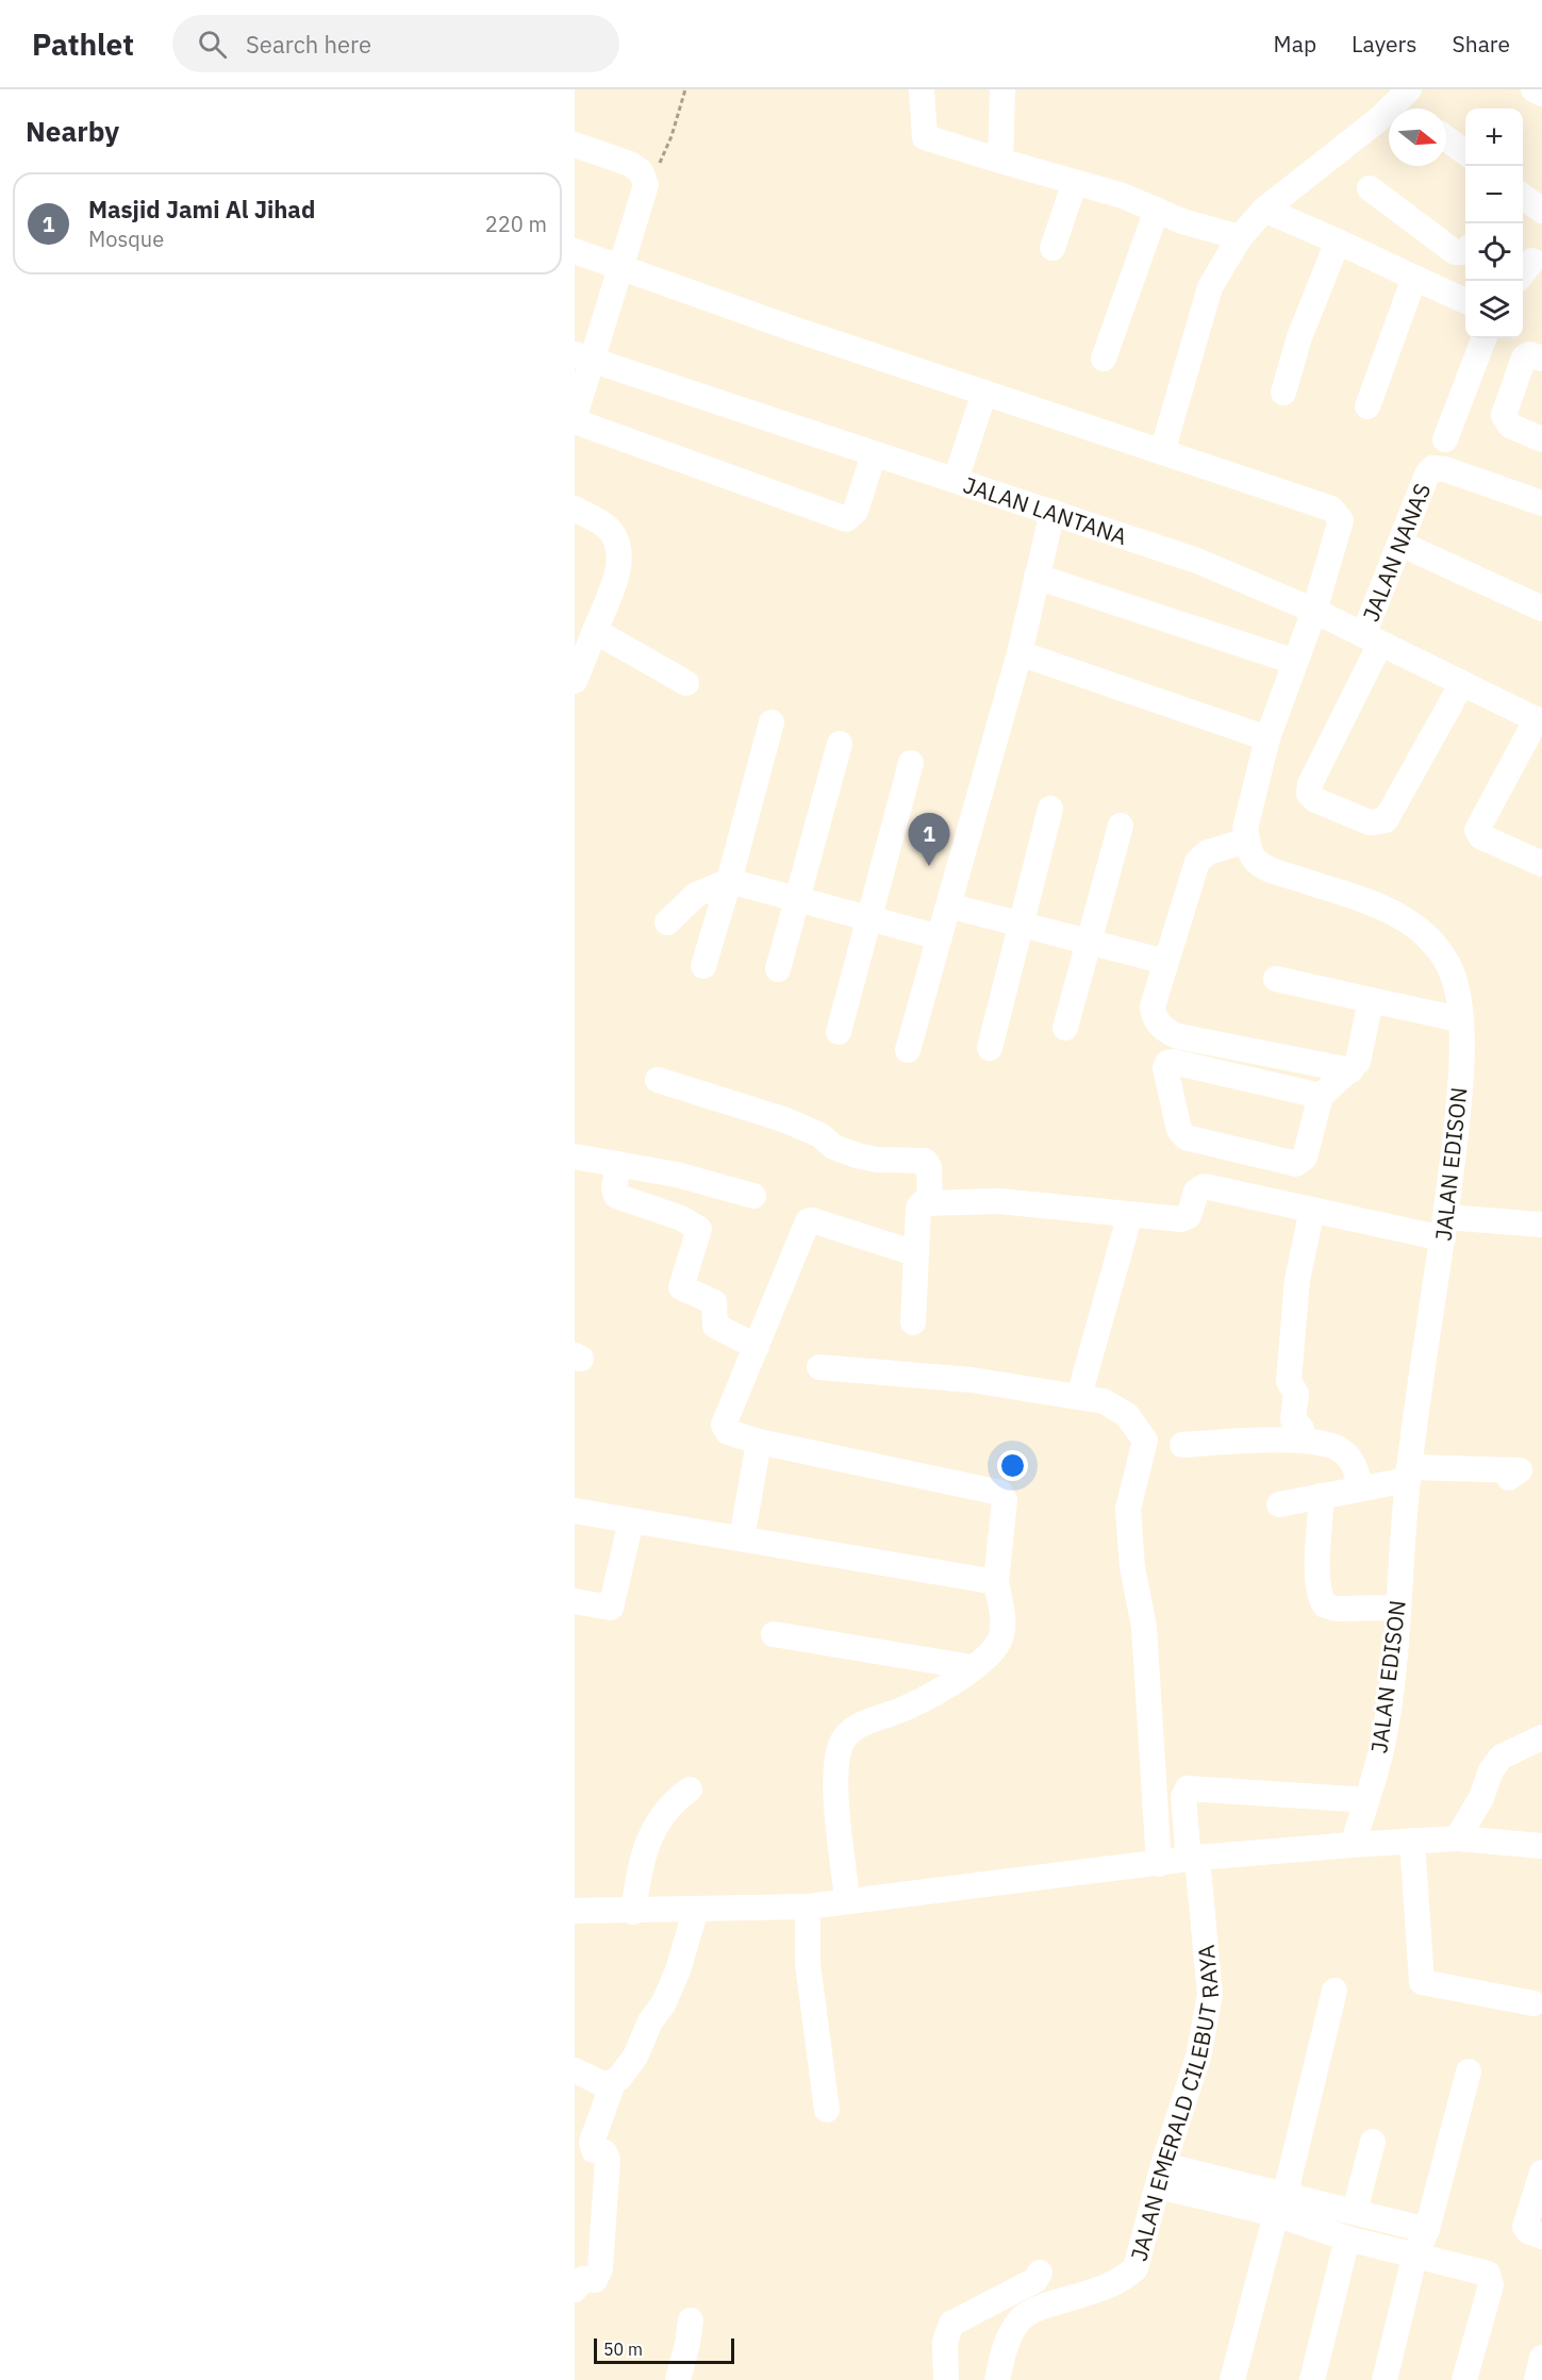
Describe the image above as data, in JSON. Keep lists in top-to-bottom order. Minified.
{"streets":{"street":["JALAN LANTANA","JALAN NANAS","JALAN EDISON","JALAN EMERALD CILEBUT RAYA"]},"crossings":[["JALAN LANTANA","JALAN NANAS"]],"scale_bar":"50 m","north":"right","page":{"header":"Pathlet","search":"Search here","nav":["Map","Layers","Share"],"heading":"Nearby","map_buttons":["+","−"],"list":[{"mark":"1","name":"Masjid Jami Al Jihad","note":"Mosque","value":"220 m"}],"pins":"1","scale":"50 m"}}
